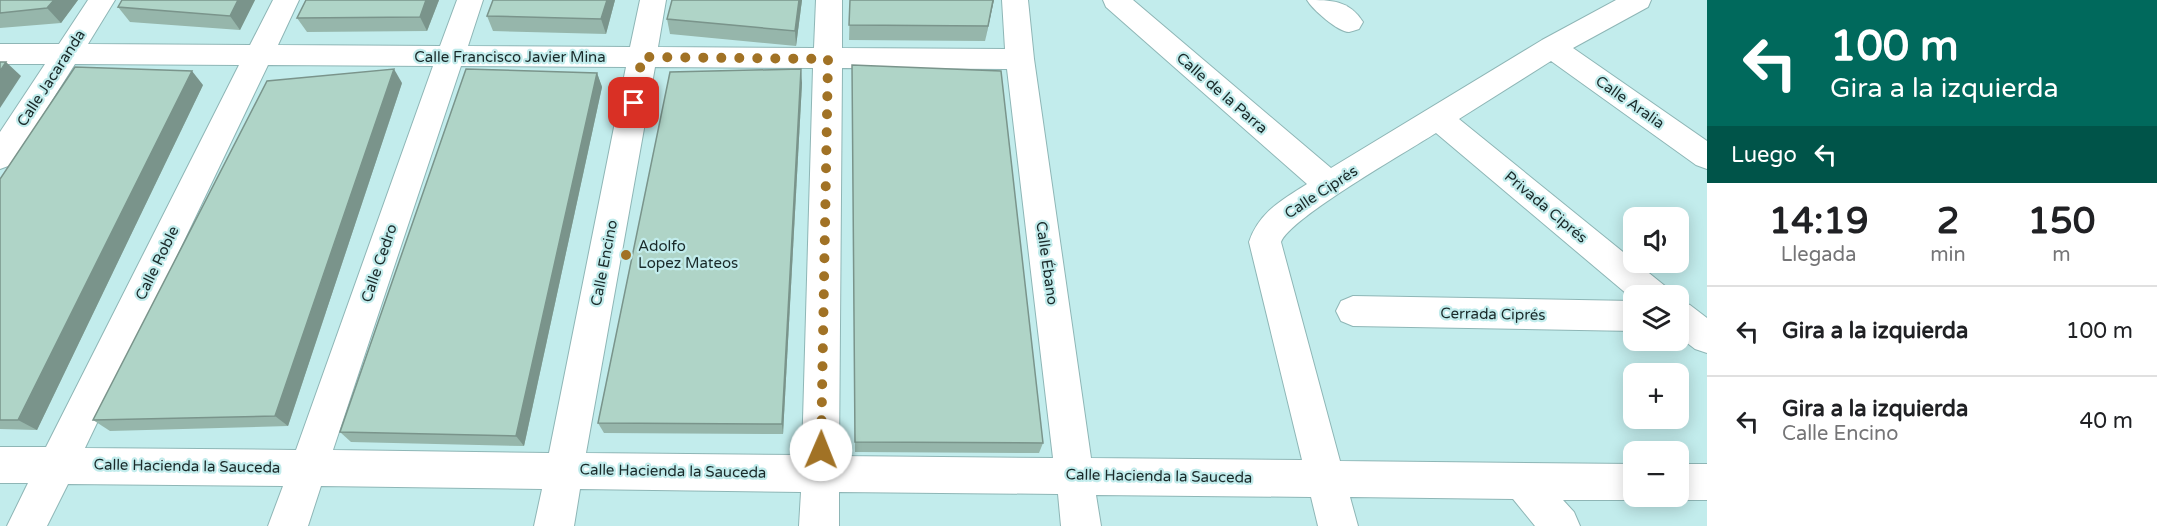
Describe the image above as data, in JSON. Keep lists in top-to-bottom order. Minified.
{"streets":{"street":["Calle Francisco Javier Mina","Calle Jacaranda","Calle de la Parra","Calle Aralia","Calle Ciprés","Privada Ciprés","Calle Roble","Calle Cedro","Calle Encino","Calle Ébano","Cerrada Ciprés","Calle Hacienda la Sauceda"]},"crossings":[["Calle Francisco Javier Mina","Calle Jacaranda"],["Calle Francisco Javier Mina","Calle Roble"],["Calle Francisco Javier Mina","Calle Cedro"],["Calle Francisco Javier Mina","Calle Encino"],["Calle Francisco Javier Mina","Calle Ébano"],["Calle de la Parra","Calle Ciprés"],["Calle Aralia","Calle Ciprés"],["Calle Ciprés","Privada Ciprés"],["Calle Ciprés","Calle Hacienda la Sauceda"],["Calle Roble","Calle Hacienda la Sauceda"],["Calle Cedro","Calle Hacienda la Sauceda"],["Calle Encino","Calle Hacienda la Sauceda"],["Calle Ébano","Calle Hacienda la Sauceda"]],"places":["Adolfo Lopez Mateos"],"page":{"turn":["100 m","Gira a la izquierda"],"then":"Luego","eta":["14:19","Llegada","2","min","150","m"],"map_buttons":["+","−"],"list":[{"name":"Gira a la izquierda","value":"100 m"},{"name":"Gira a la izquierda","note":"Calle Encino","value":"40 m"}]}}
